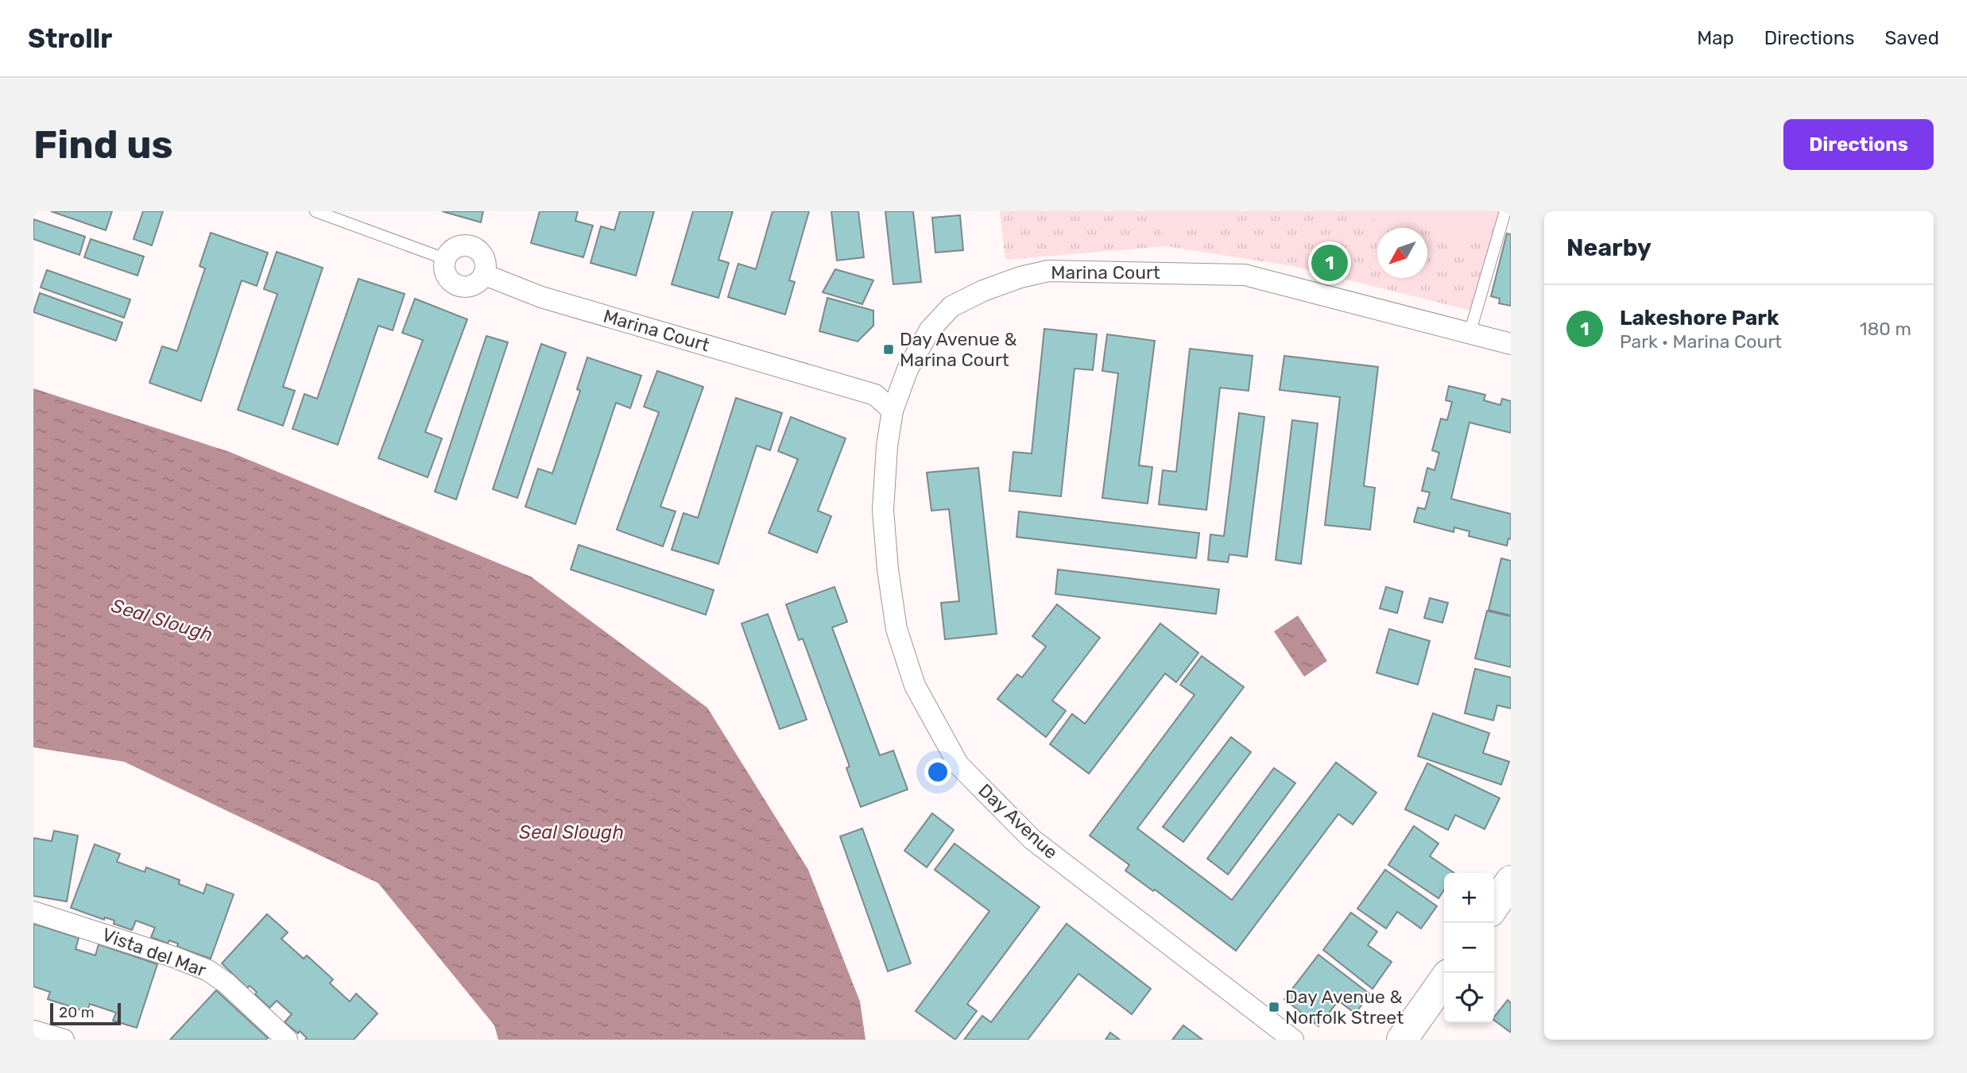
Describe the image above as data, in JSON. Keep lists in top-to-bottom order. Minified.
{"streets":{"street":["Marina Court","Day Avenue","Vista del Mar"]},"crossings":[["Marina Court","Day Avenue"]],"water":["Seal Slough"],"places":{"transit":["Day Avenue & Marina Court","Day Avenue & Norfolk Street"]},"scale_bar":"20 m","north":"bottom left","page":{"header":"Strollr","nav":["Map","Directions","Saved"],"buttons":"Directions","title":"Find us","heading":"Nearby","pins":"1","list":[{"mark":"1","name":"Lakeshore Park","note":"Park · Marina Court","value":"180 m"}],"map_buttons":["+","−"],"scale":"20 m"}}
